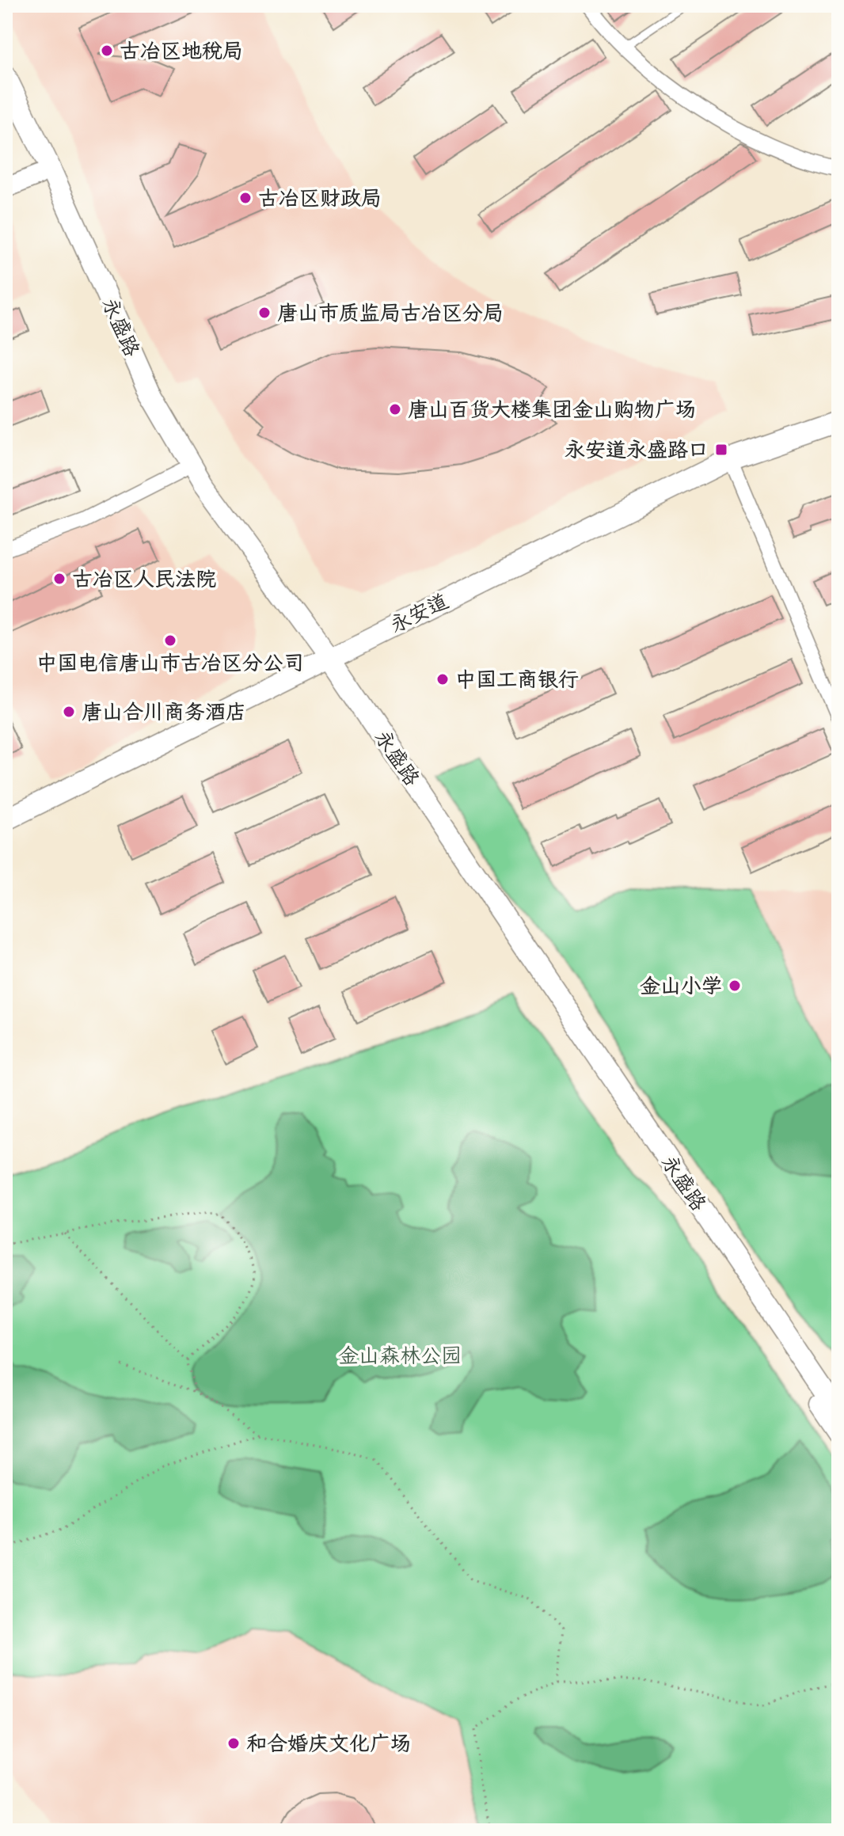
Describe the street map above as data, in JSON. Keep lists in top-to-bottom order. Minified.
{"streets":{"main road":["永盛路","永安道"]},"crossings":[["永盛路","永安道"]],"parks":["金山森林公园"],"places":{"other":["古冶区地税局","古冶区财政局","唐山市质监局古冶区分局","唐山百货大楼集团金山购物广场","古冶区人民法院","中国电信唐山市古冶区分公司","中国工商银行","唐山合川商务酒店","金山小学","和合婚庆文化广场"],"transit":["永安道永盛路口"]}}
